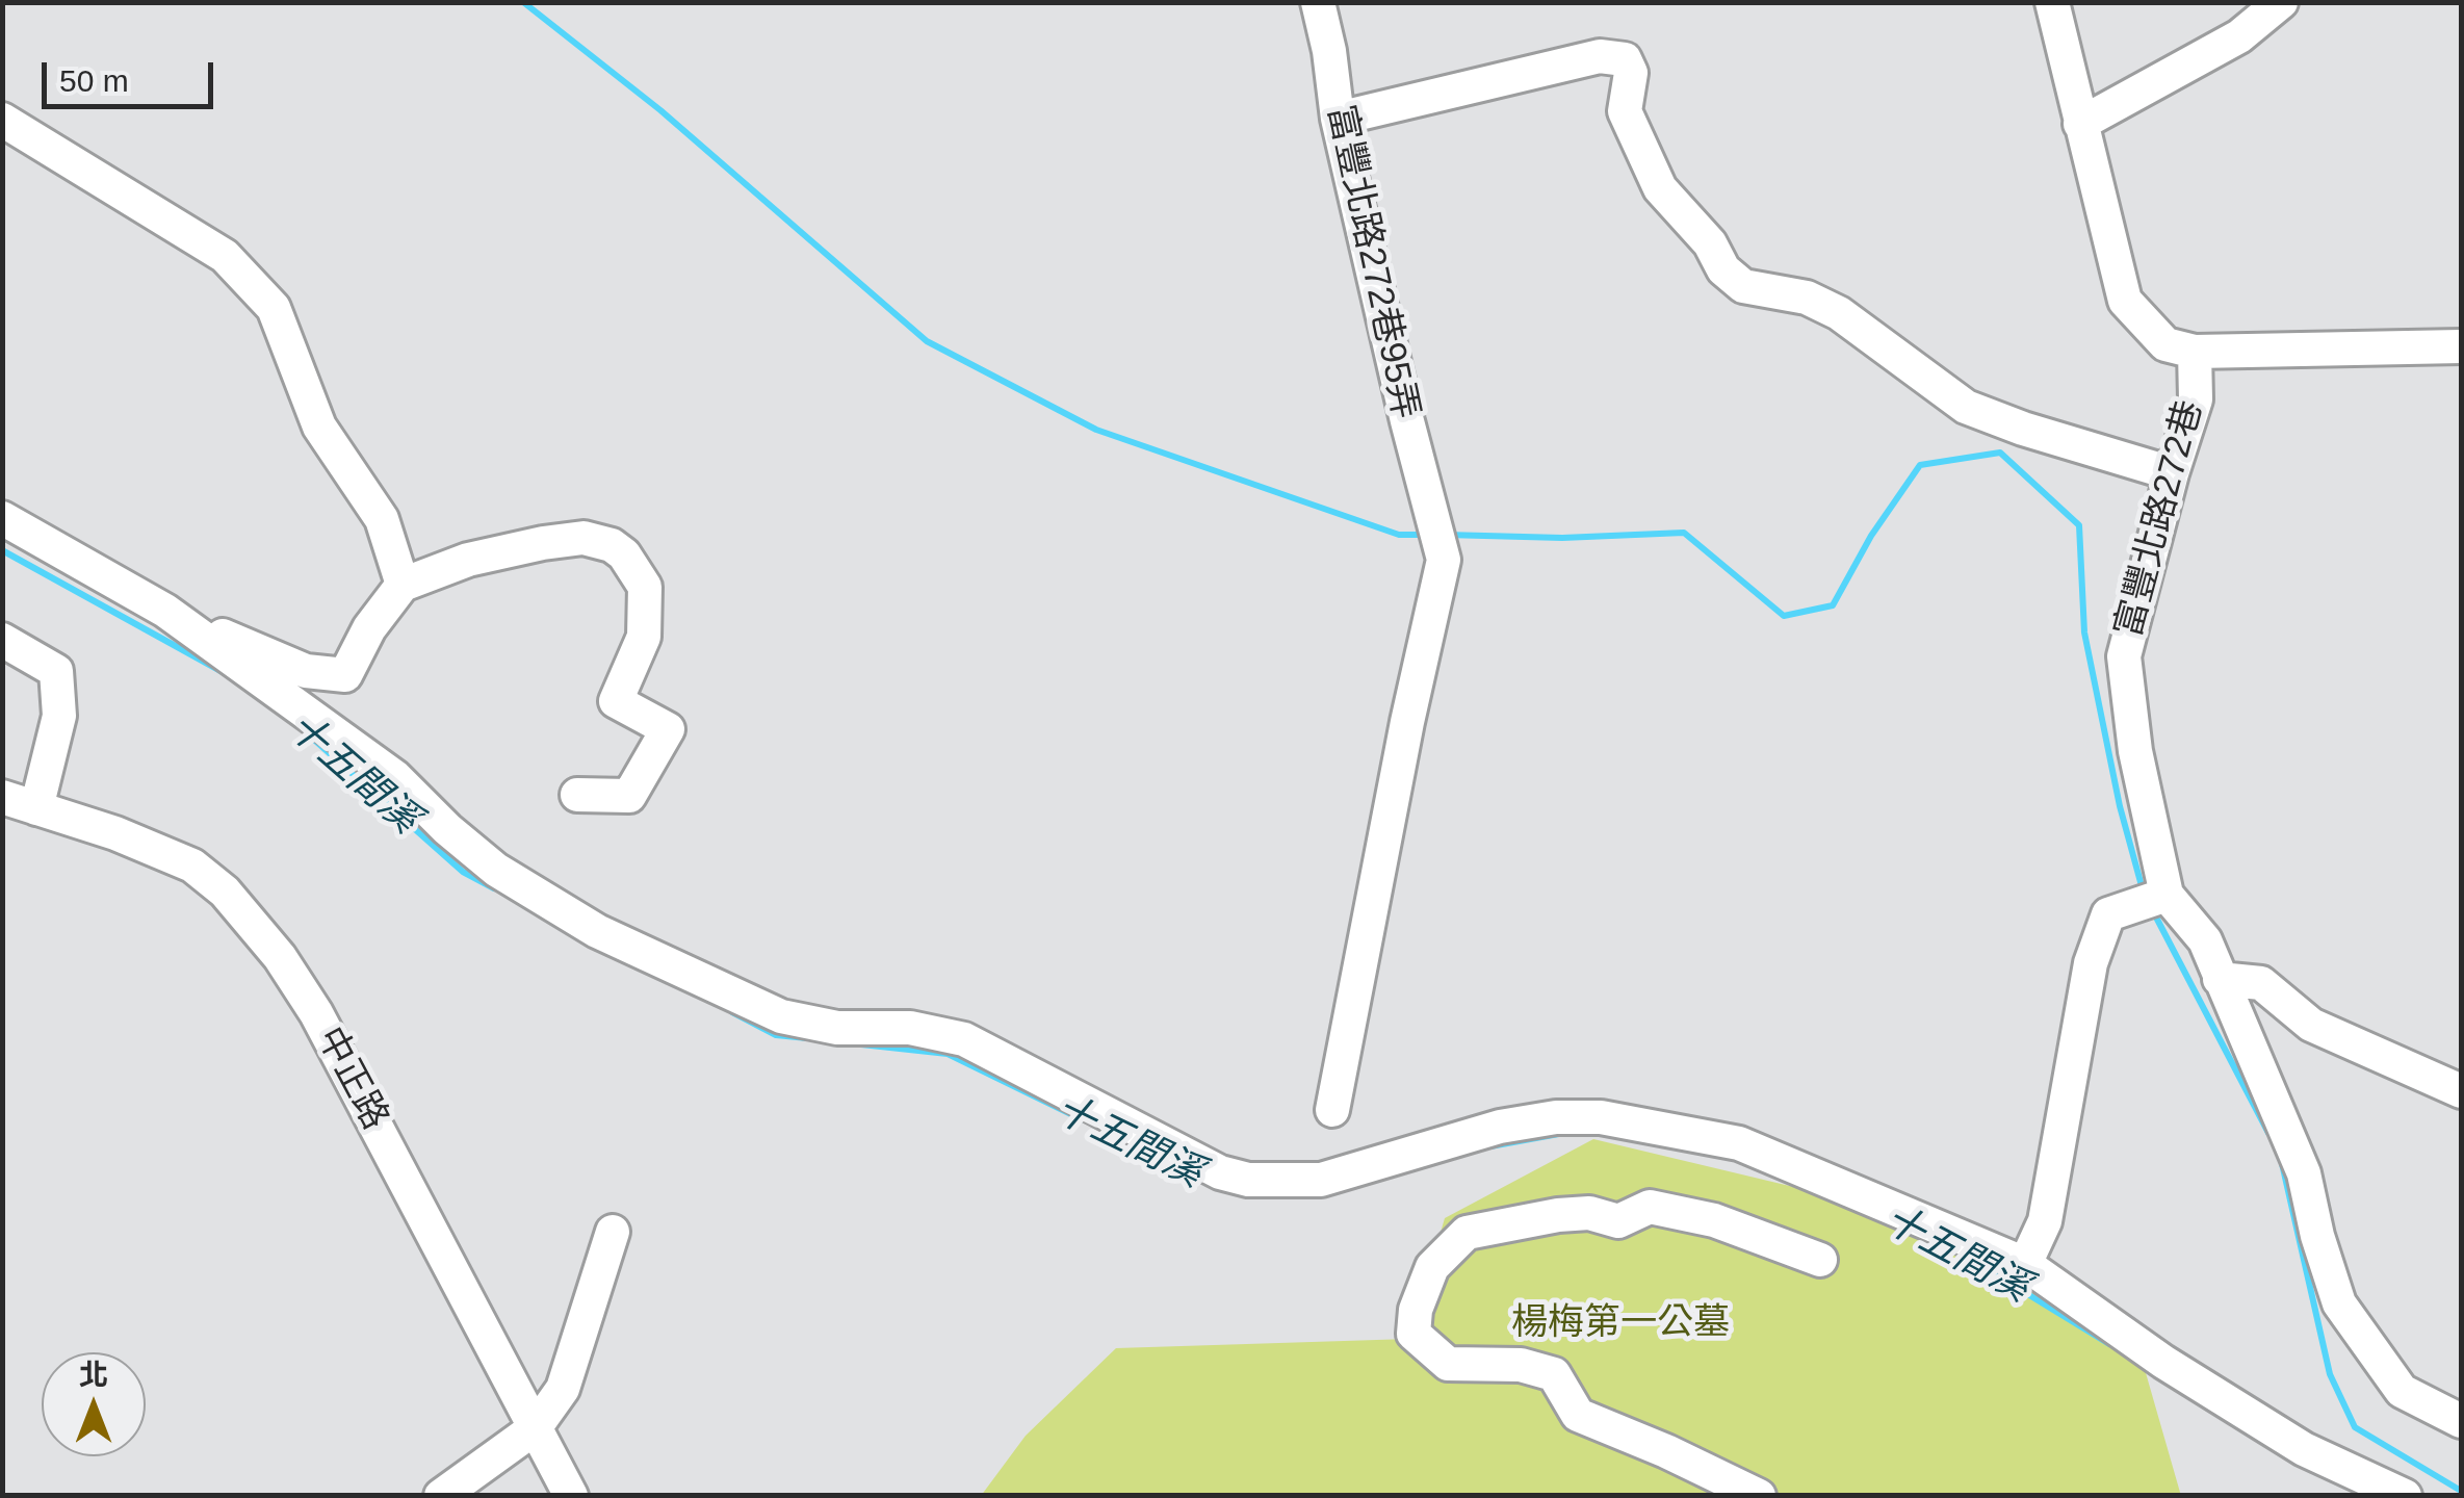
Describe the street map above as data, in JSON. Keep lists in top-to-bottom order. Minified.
{"streets":{"street":["富豐北路272巷95弄","富豐北路272巷","中正路"]},"water":["十五間溪"],"parks":["楊梅第一公墓"],"scale_bar":"50 m","north":"top"}
